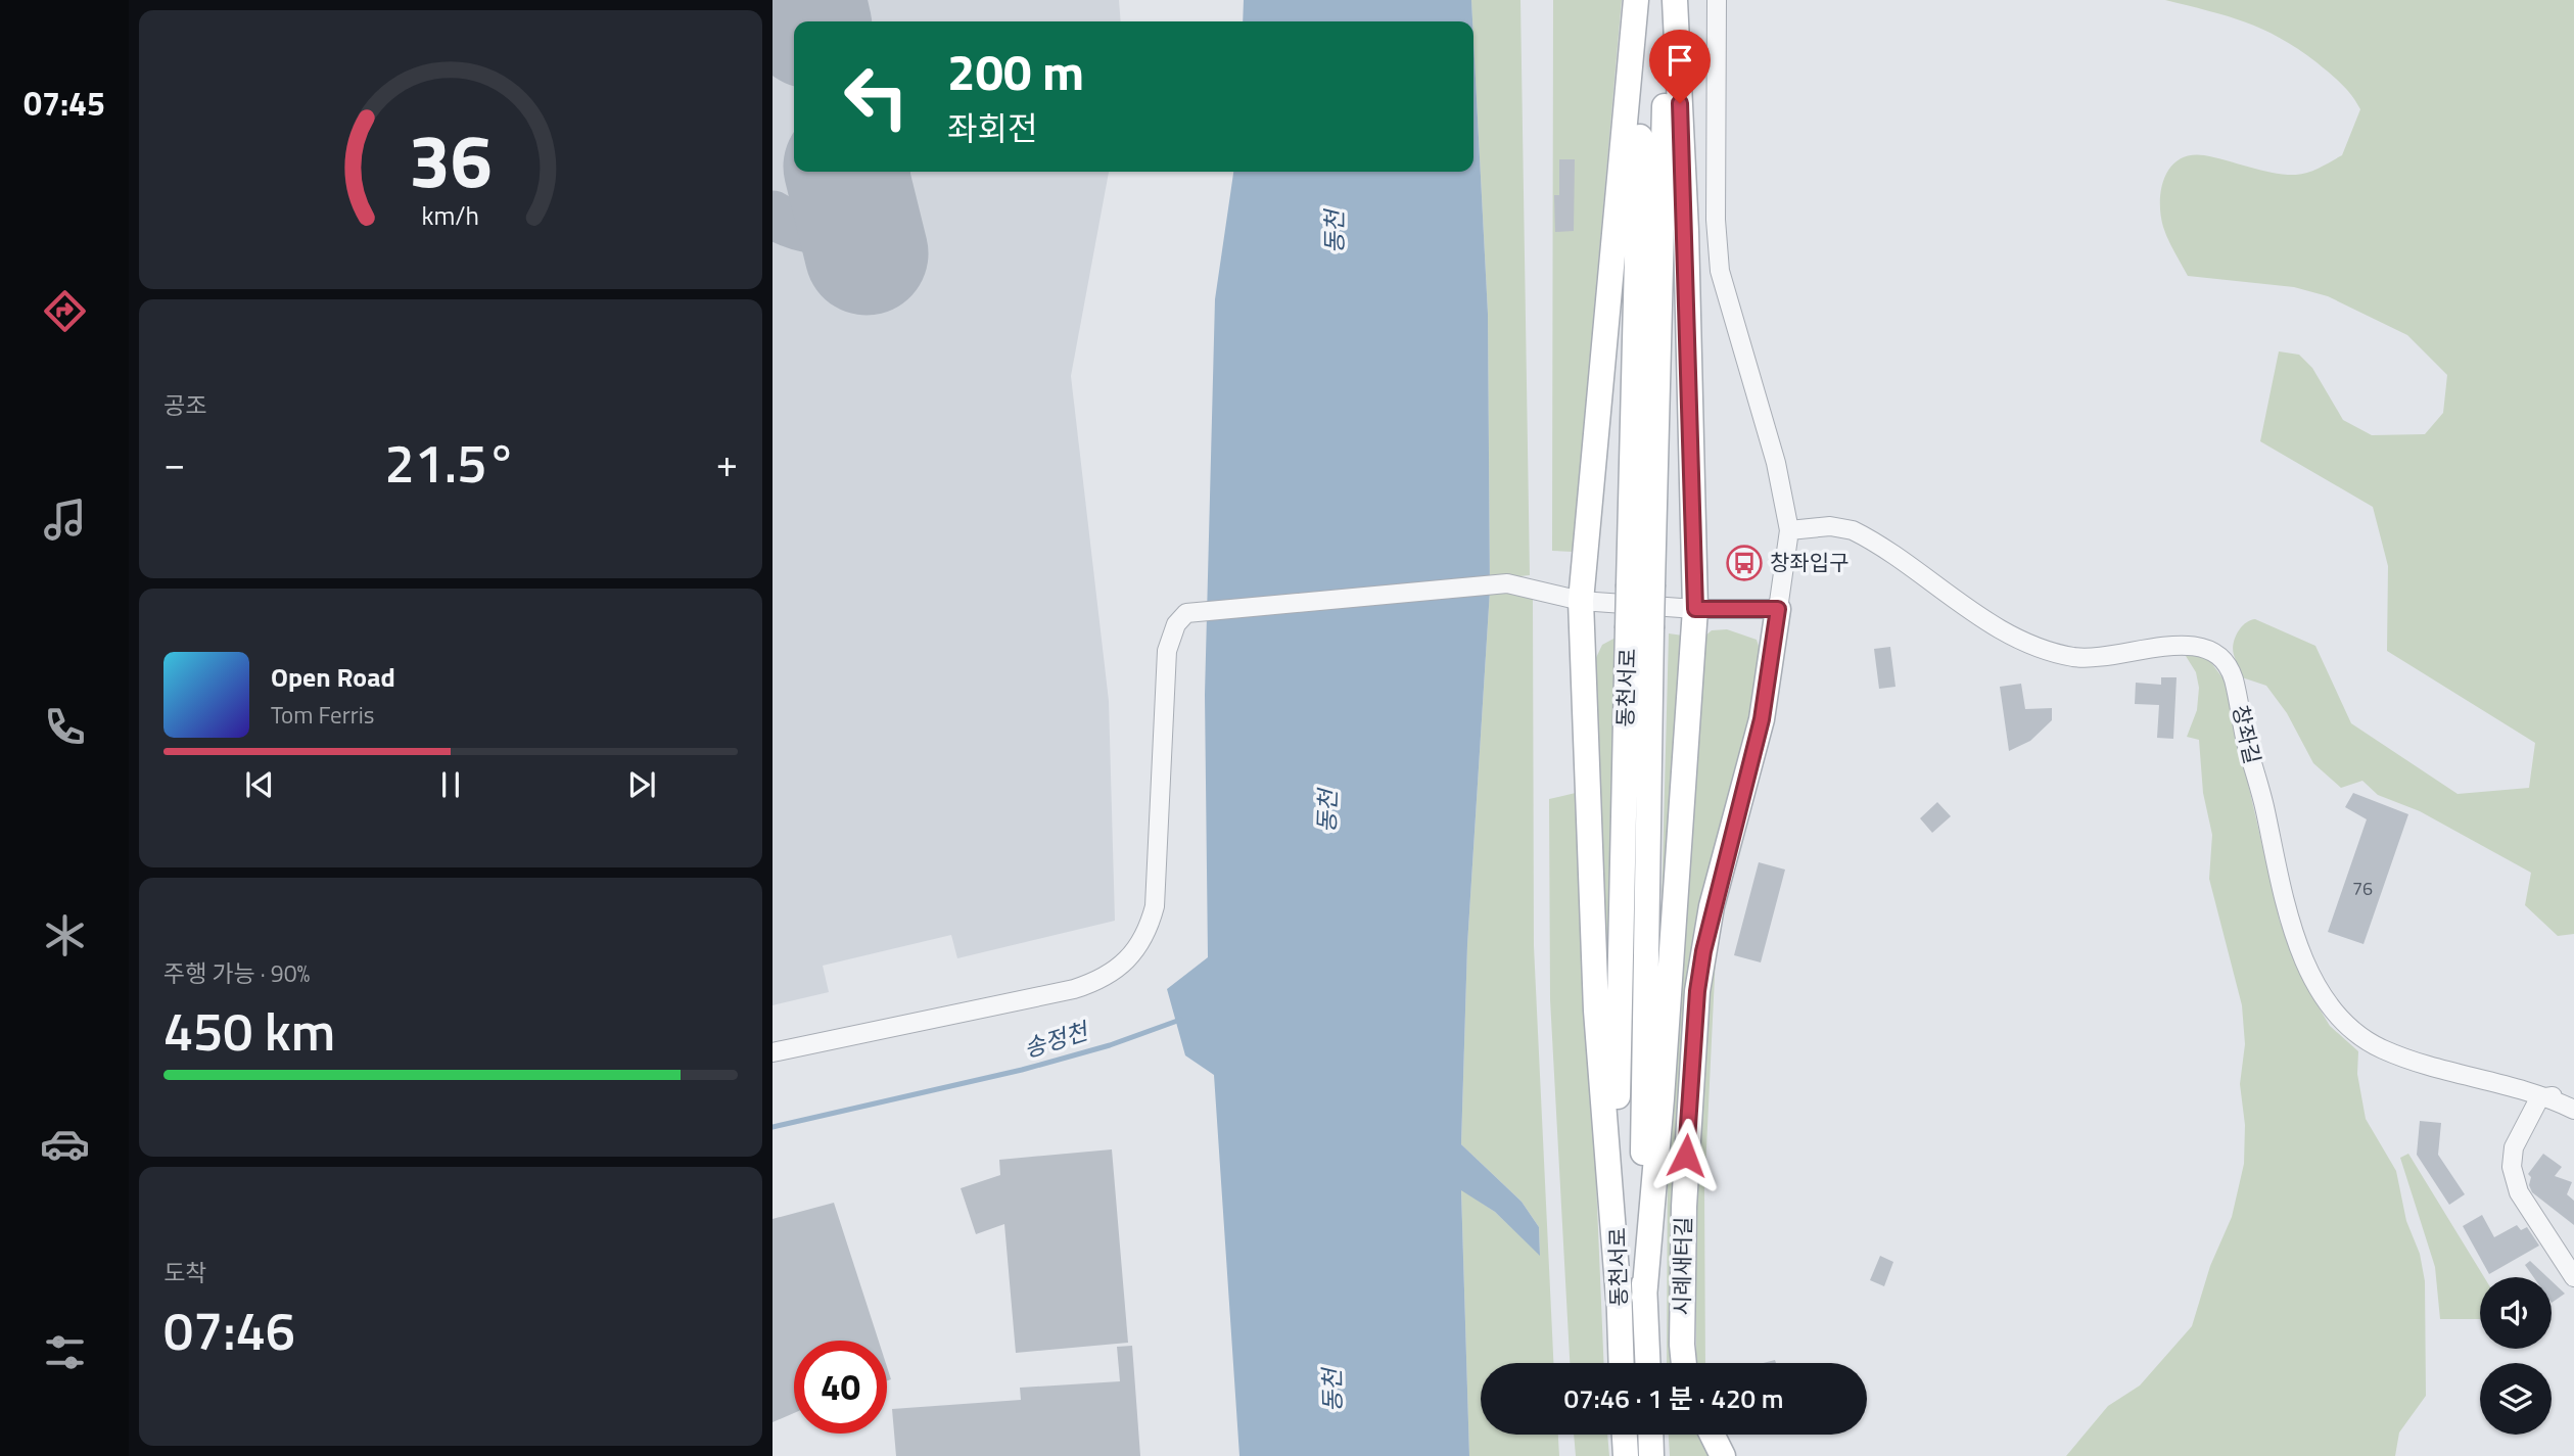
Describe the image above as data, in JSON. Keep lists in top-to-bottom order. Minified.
{"streets":{"main road":["동천서로","시례새터길"],"street":["창좌길"]},"water":["동천","송정천"],"places":{"bus stop":["창좌입구"]},"house_numbers":["76"],"page":{"tabs":"07:45","turn":["200 m","좌회전"],"tile":["공조",["주행 가능 · 90%","450 km"],["도착","07:46"]],"heat":["−","21.5°","+"],"song":["Open Road","Tom Ferris"],"limit":"40","trip":"07:46 · 1 분 · 420 m","gauge":["36","km/h"]}}
